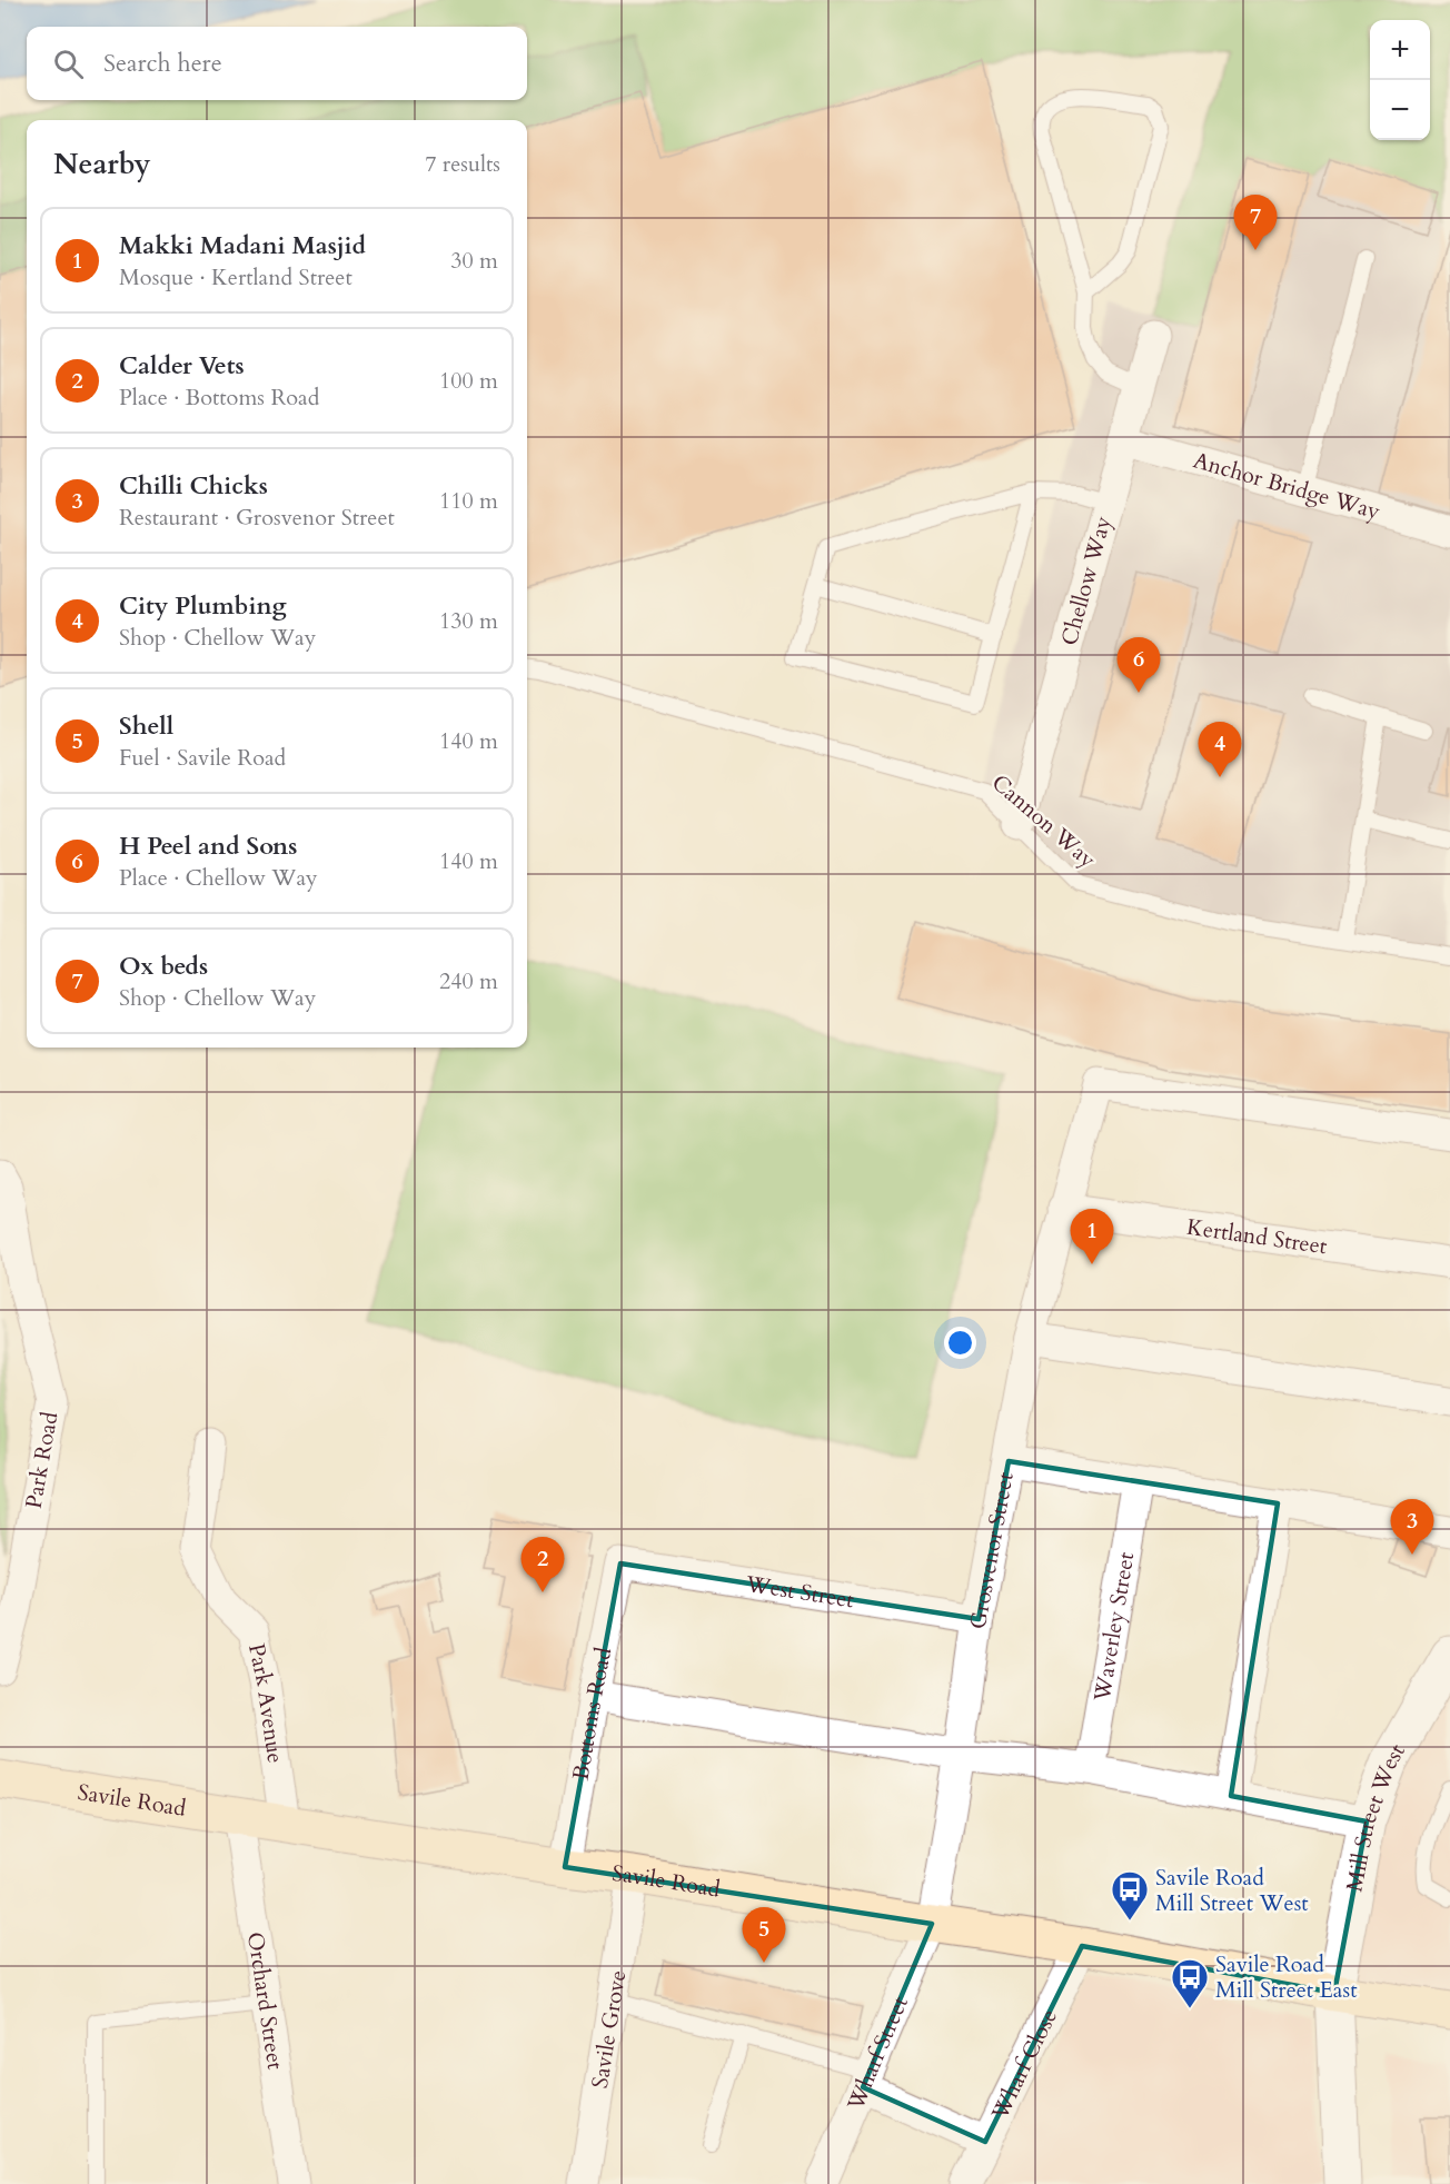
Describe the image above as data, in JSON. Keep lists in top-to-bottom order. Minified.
{"streets":{"main road":["Savile Road"],"street":["Anchor Bridge Way","Chellow Way","Kertland Street","Park Road","Grosvenor Street","West Street","Waverley Street","Park Avenue","Bottoms Road","Mill Street West","Orchard Street","Savile Grove","Wharf Street","Wharf Close"],"lane":["Cannon Way"]},"crossings":[["Anchor Bridge Way","Chellow Way"],["Chellow Way","Cannon Way"],["Grosvenor Street","West Street"],["Grosvenor Street","Waverley Street"],["Grosvenor Street","Savile Road"],["Grosvenor Street","Wharf Street"],["West Street","Bottoms Road"],["Park Avenue","Savile Road"],["Bottoms Road","Savile Road"],["Savile Road","Mill Street West"],["Savile Road","Orchard Street"],["Savile Road","Savile Grove"],["Savile Road","Wharf Street"],["Savile Road","Wharf Close"]],"places":{"bus stop":["Savile Road Mill Street West","Savile Road Mill Street East"]},"page":{"map_buttons":["+","−"],"search":"Search here","heading":["Nearby","7 results"],"pins":["7","6","4","1","3","2","5"],"list":[{"mark":"1","name":"Makki Madani Masjid","note":"Mosque · Kertland Street","value":"30 m"},{"mark":"2","name":"Calder Vets","note":"Place · Bottoms Road","value":"100 m"},{"mark":"3","name":"Chilli Chicks","note":"Restaurant · Grosvenor Street","value":"110 m"},{"mark":"4","name":"City Plumbing","note":"Shop · Chellow Way","value":"130 m"},{"mark":"5","name":"Shell","note":"Fuel · Savile Road","value":"140 m"},{"mark":"6","name":"H Peel and Sons","note":"Place · Chellow Way","value":"140 m"},{"mark":"7","name":"Ox beds","note":"Shop · Chellow Way","value":"240 m"}]}}
